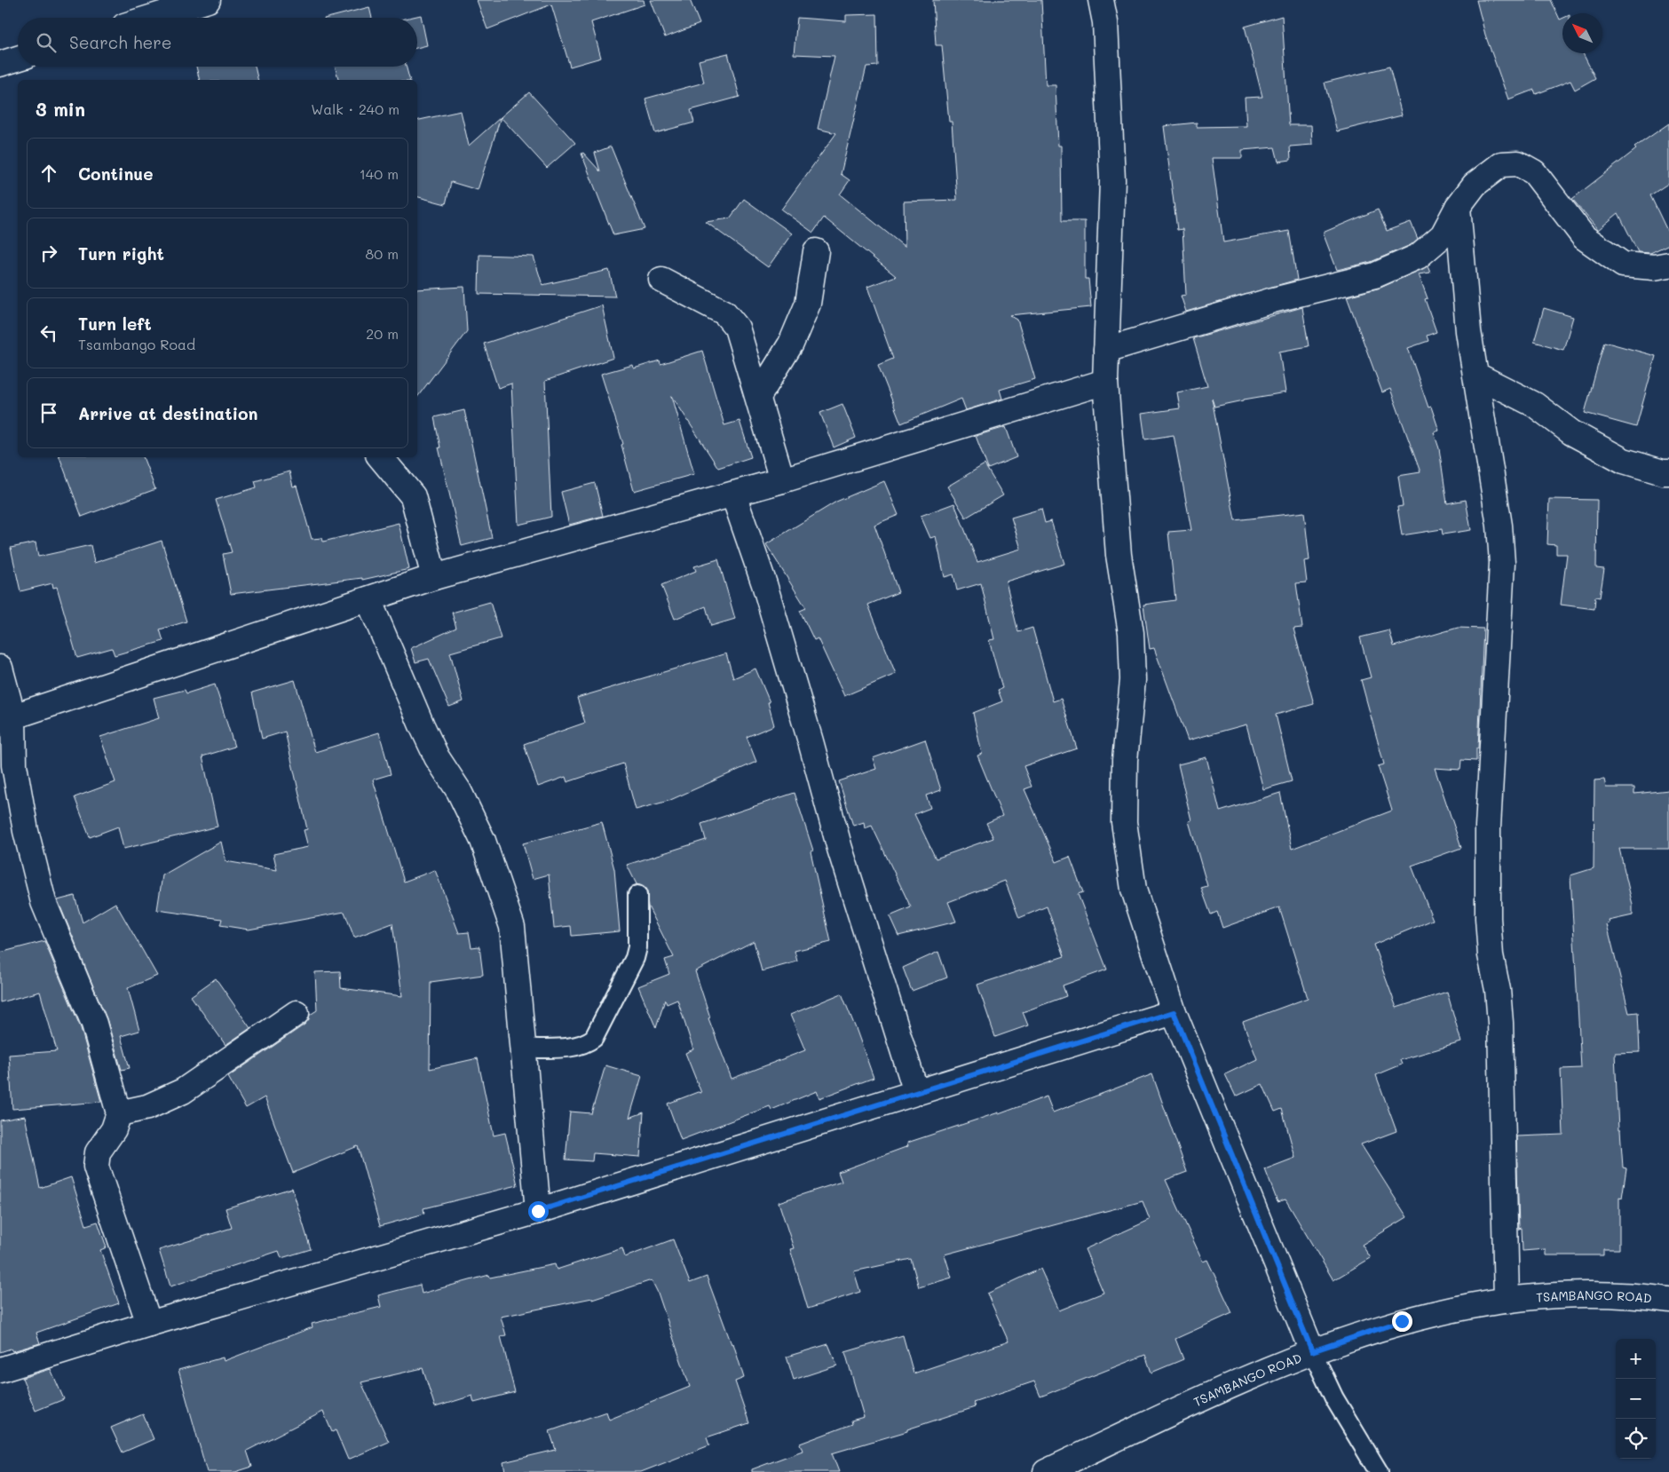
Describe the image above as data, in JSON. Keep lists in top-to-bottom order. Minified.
{"streets":{"street":["TSAMBANGO ROAD"]},"north":"top left","page":{"search":"Search here","heading":["3 min","Walk · 240 m"],"list":[["Continue","140 m"],["Turn right","80 m"],["Turn left","Tsambango Road","20 m"],"Arrive at destination"],"map_buttons":["+","−"]}}
